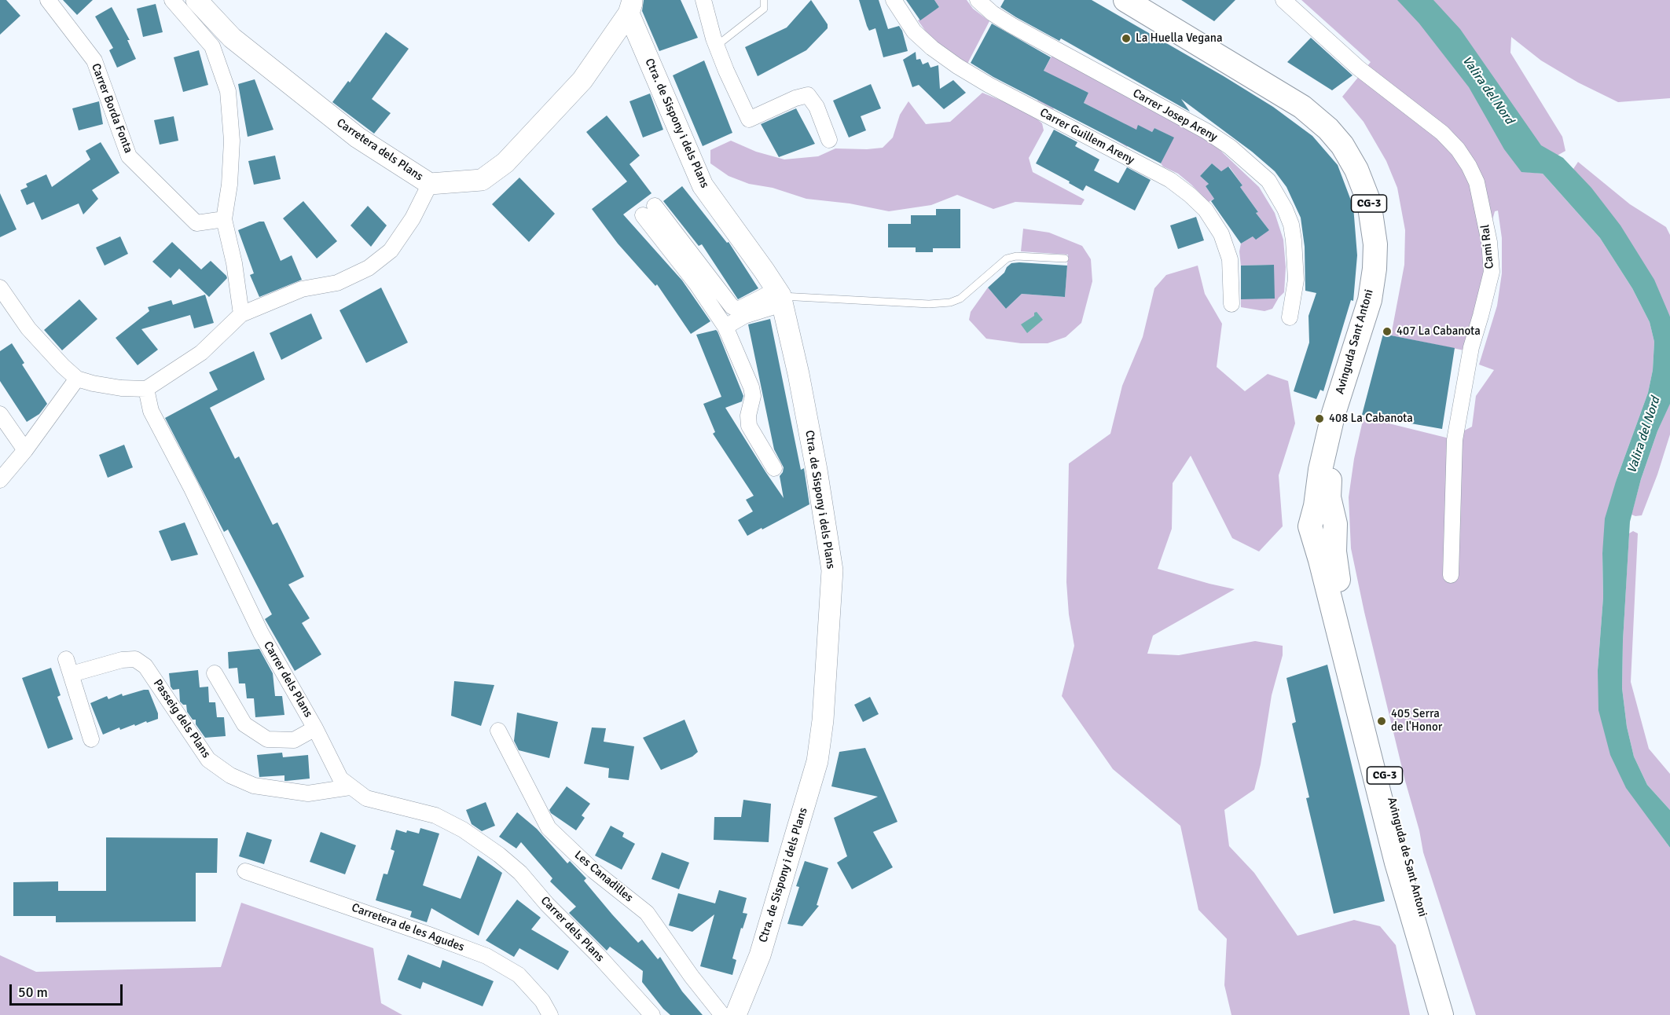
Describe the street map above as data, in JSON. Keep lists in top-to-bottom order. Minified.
{"streets":{"main road":["Ctra. de Sispony i dels Plans","Carretera dels Plans","CG-3","Avinguda Sant Antoni","Avinguda de Sant Antoni"],"street":["Carrer Borda Fonta","Carrer Josep Areny","Carrer Guillem Areny","Cami Ral","Carrer dels Plans","Passeig dels Plans","Les Canadilles","Carretera de les Agudes"]},"crossings":[["Ctra. de Sispony i dels Plans","Carretera dels Plans"],["Avinguda Sant Antoni","Avinguda de Sant Antoni"],["Carrer dels Plans","Passeig dels Plans"]],"water":["Valira del Nord"],"places":["La Huella Vegana","407 La Cabanota","408 La Cabanota","405 Serra de l'Honor"],"scale_bar":"50 m"}
